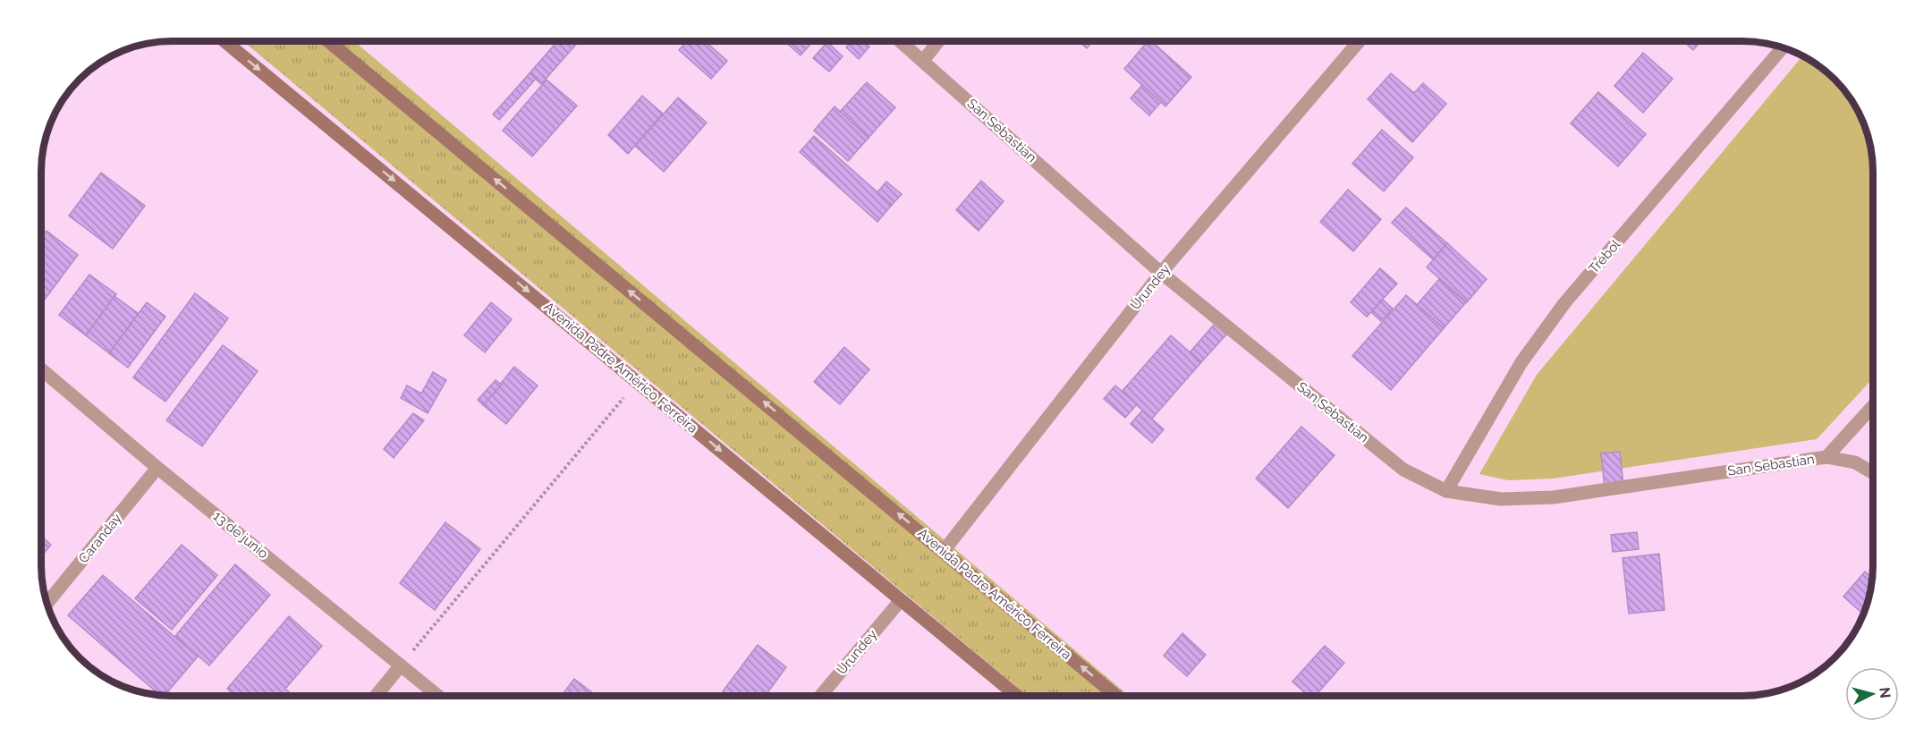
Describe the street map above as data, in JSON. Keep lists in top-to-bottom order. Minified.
{"streets":{"street":["San Sebastian","Trébol","Urundey","Avenida Padre Américo Ferreira","13 de junio","Caranday"]},"crossings":[["San Sebastian","Trébol"],["San Sebastian","Urundey"],["Urundey","Avenida Padre Américo Ferreira"],["13 de junio","Caranday"]],"north":"right"}
